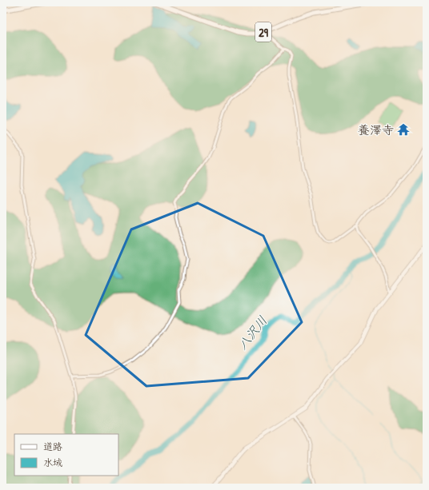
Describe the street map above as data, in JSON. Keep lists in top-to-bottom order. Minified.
{"streets":{"main road":["29"]},"water":["八沢川"],"places":{"temple":["養澤寺"]},"legend":["道路","水域"]}
